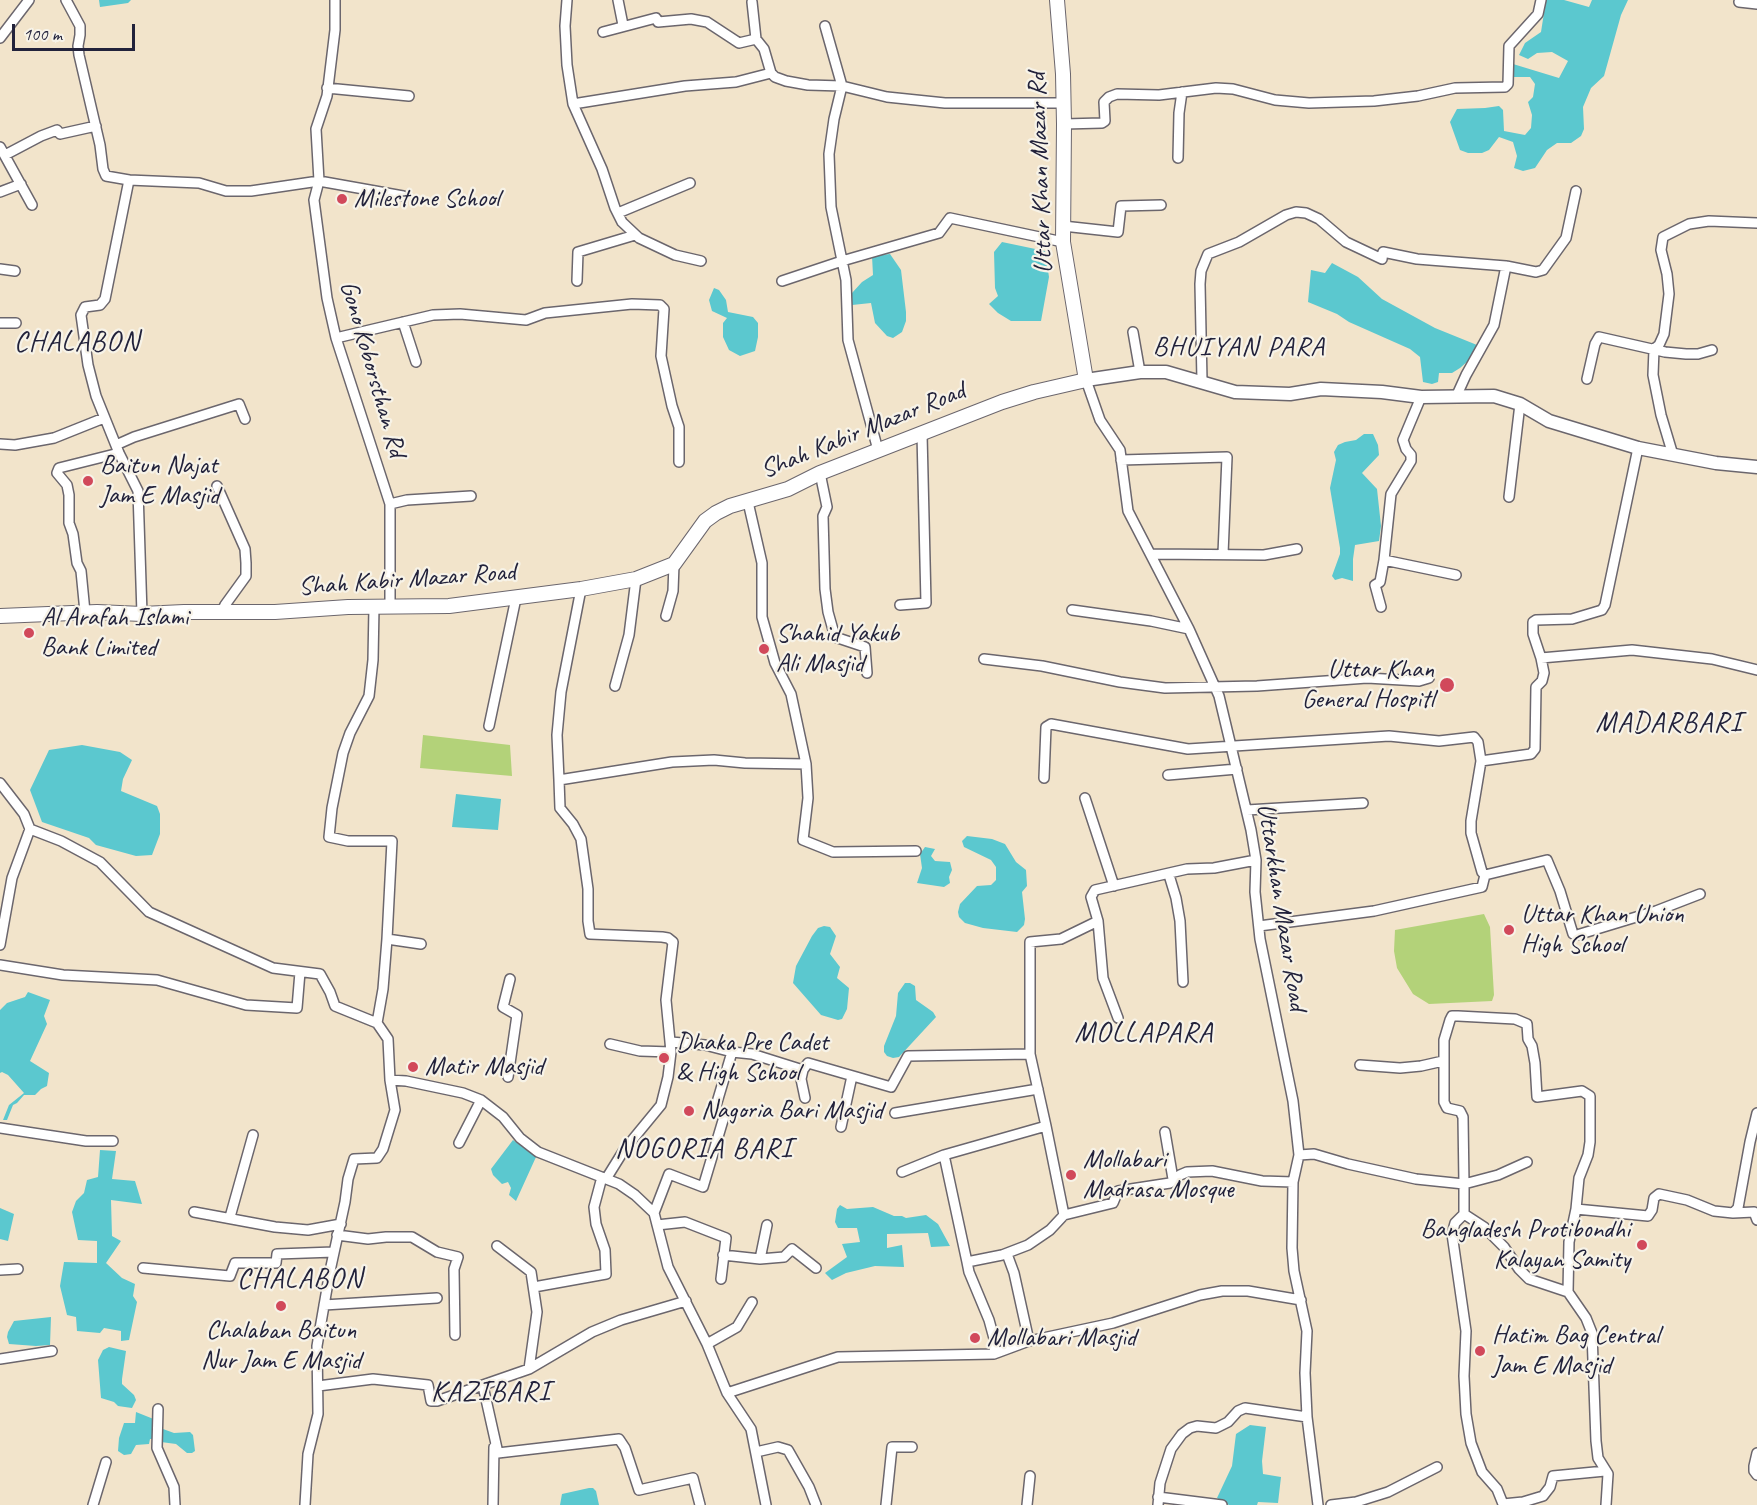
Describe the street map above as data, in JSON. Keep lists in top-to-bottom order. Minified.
{"streets":{"main road":["Uttar Khan Mazar Rd","Shah Kabir Mazar Road"],"street":["Gono Koborsthan Rd","Uttarkhan Mazar Road"]},"crossings":[["Uttar Khan Mazar Rd","Shah Kabir Mazar Road"],["Uttar Khan Mazar Rd","Uttarkhan Mazar Road"],["Gono Koborsthan Rd","Shah Kabir Mazar Road"],["Shah Kabir Mazar Road","Uttarkhan Mazar Road"]],"districts":["CHALABON","BHUIYAN PARA","MADARBARI","MOLLAPARA","NOGORIA BARI","CHALABON","KAZIBARI"],"places":["Milestone School","Baitun Najat Jam E Masjid","Al Arafah Islami Bank Limited","Shahid Yakub Ali Masjid","Uttar Khan General Hospitl","Uttar Khan Union High School","Dhaka Pre Cadet & High School","Matir Masjid","Nagoria Bari Masjid","Mollabari Madrasa Mosque","Bangladesh Protibondhi Kalayan Samity","Chalaban Baitun Nur Jam E Masjid","Mollabari Masjid","Hatim Bag Central Jam E Masjid"],"scale_bar":"100 m"}
